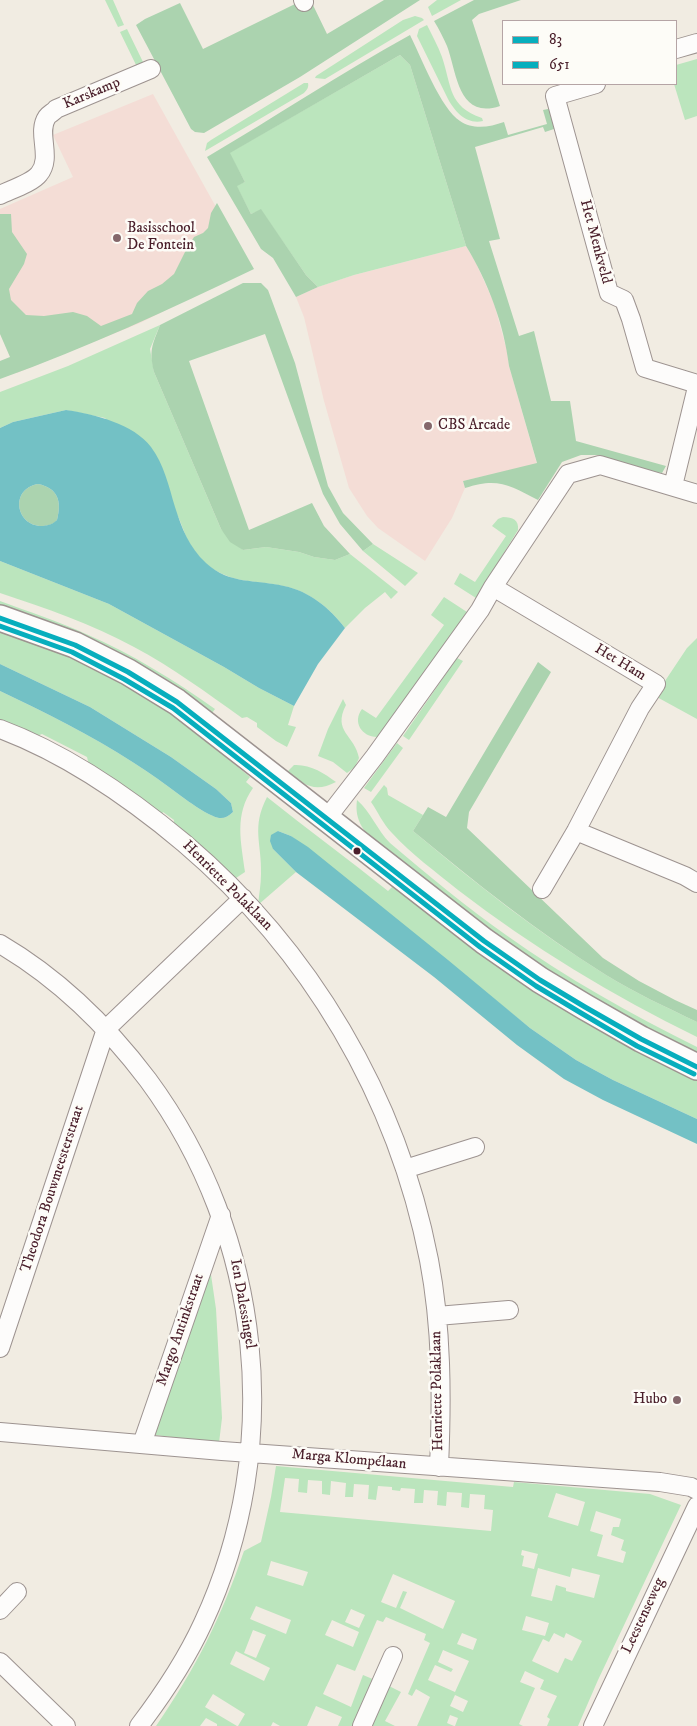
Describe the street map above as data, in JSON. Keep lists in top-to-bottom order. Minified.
{"streets":{"street":["Karskamp","Het Menkveld","Het Ham","Henriette Polaklaan","Theodora Bouwmeesterstraat","Ien Dalessingel","Margo Antinkstraat","Marga Klompélaan","Leestenseweg"]},"crossings":[["Henriette Polaklaan","Marga Klompélaan"],["Theodora Bouwmeesterstraat","Ien Dalessingel"],["Ien Dalessingel","Margo Antinkstraat"],["Ien Dalessingel","Marga Klompélaan"],["Margo Antinkstraat","Marga Klompélaan"]],"places":["Basisschool De Fontein","CBS Arcade","Hubo"],"lines":["transit line 83","transit line 651"],"legend":["83","651"]}
